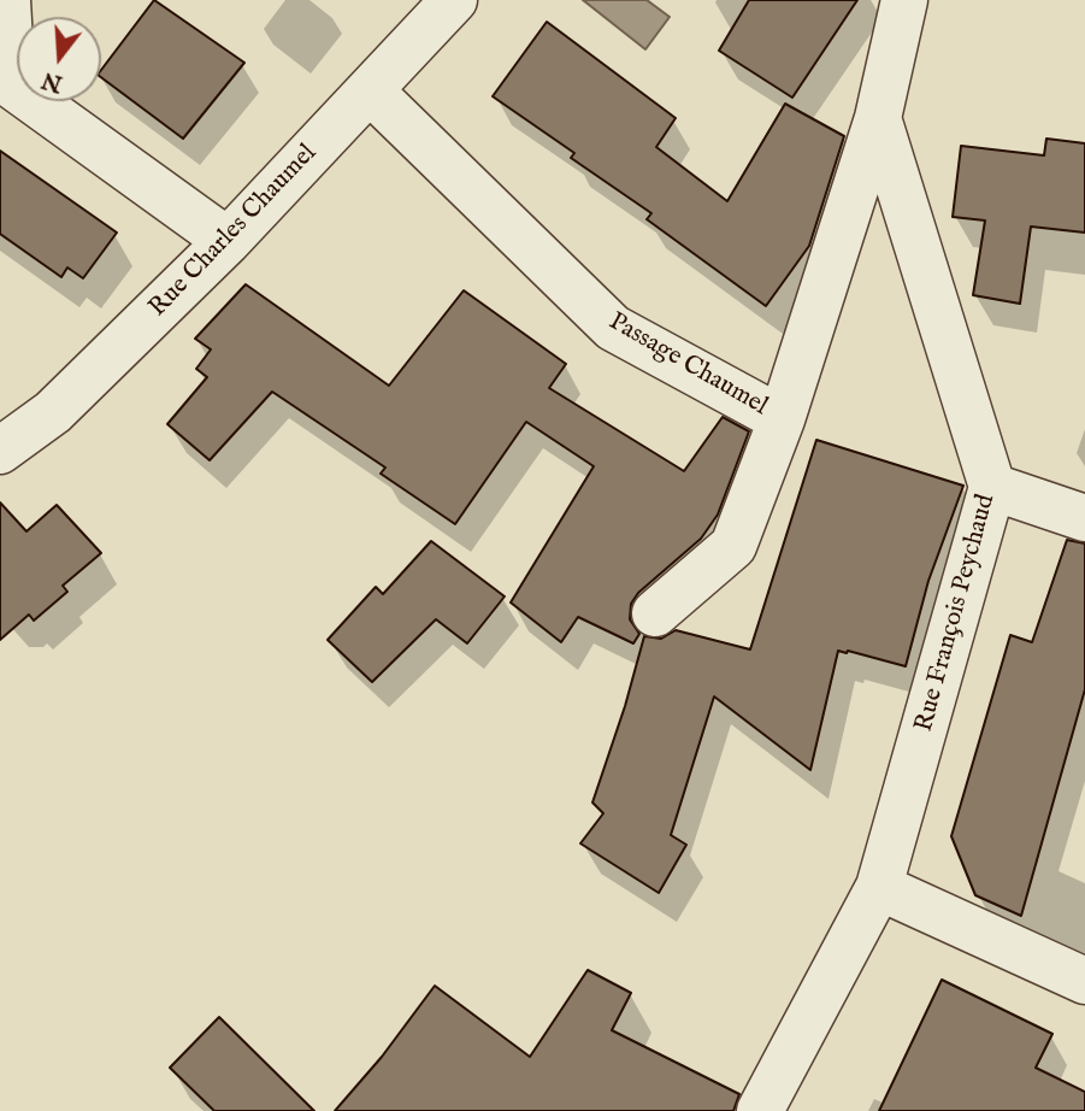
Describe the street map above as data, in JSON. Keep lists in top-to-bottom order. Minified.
{"streets":{"street":["Rue Charles Chaumel","Passage Chaumel","Rue François Peychaud"]},"crossings":[["Rue Charles Chaumel","Passage Chaumel"],["Passage Chaumel","Rue François Peychaud"]],"north":"bottom"}
